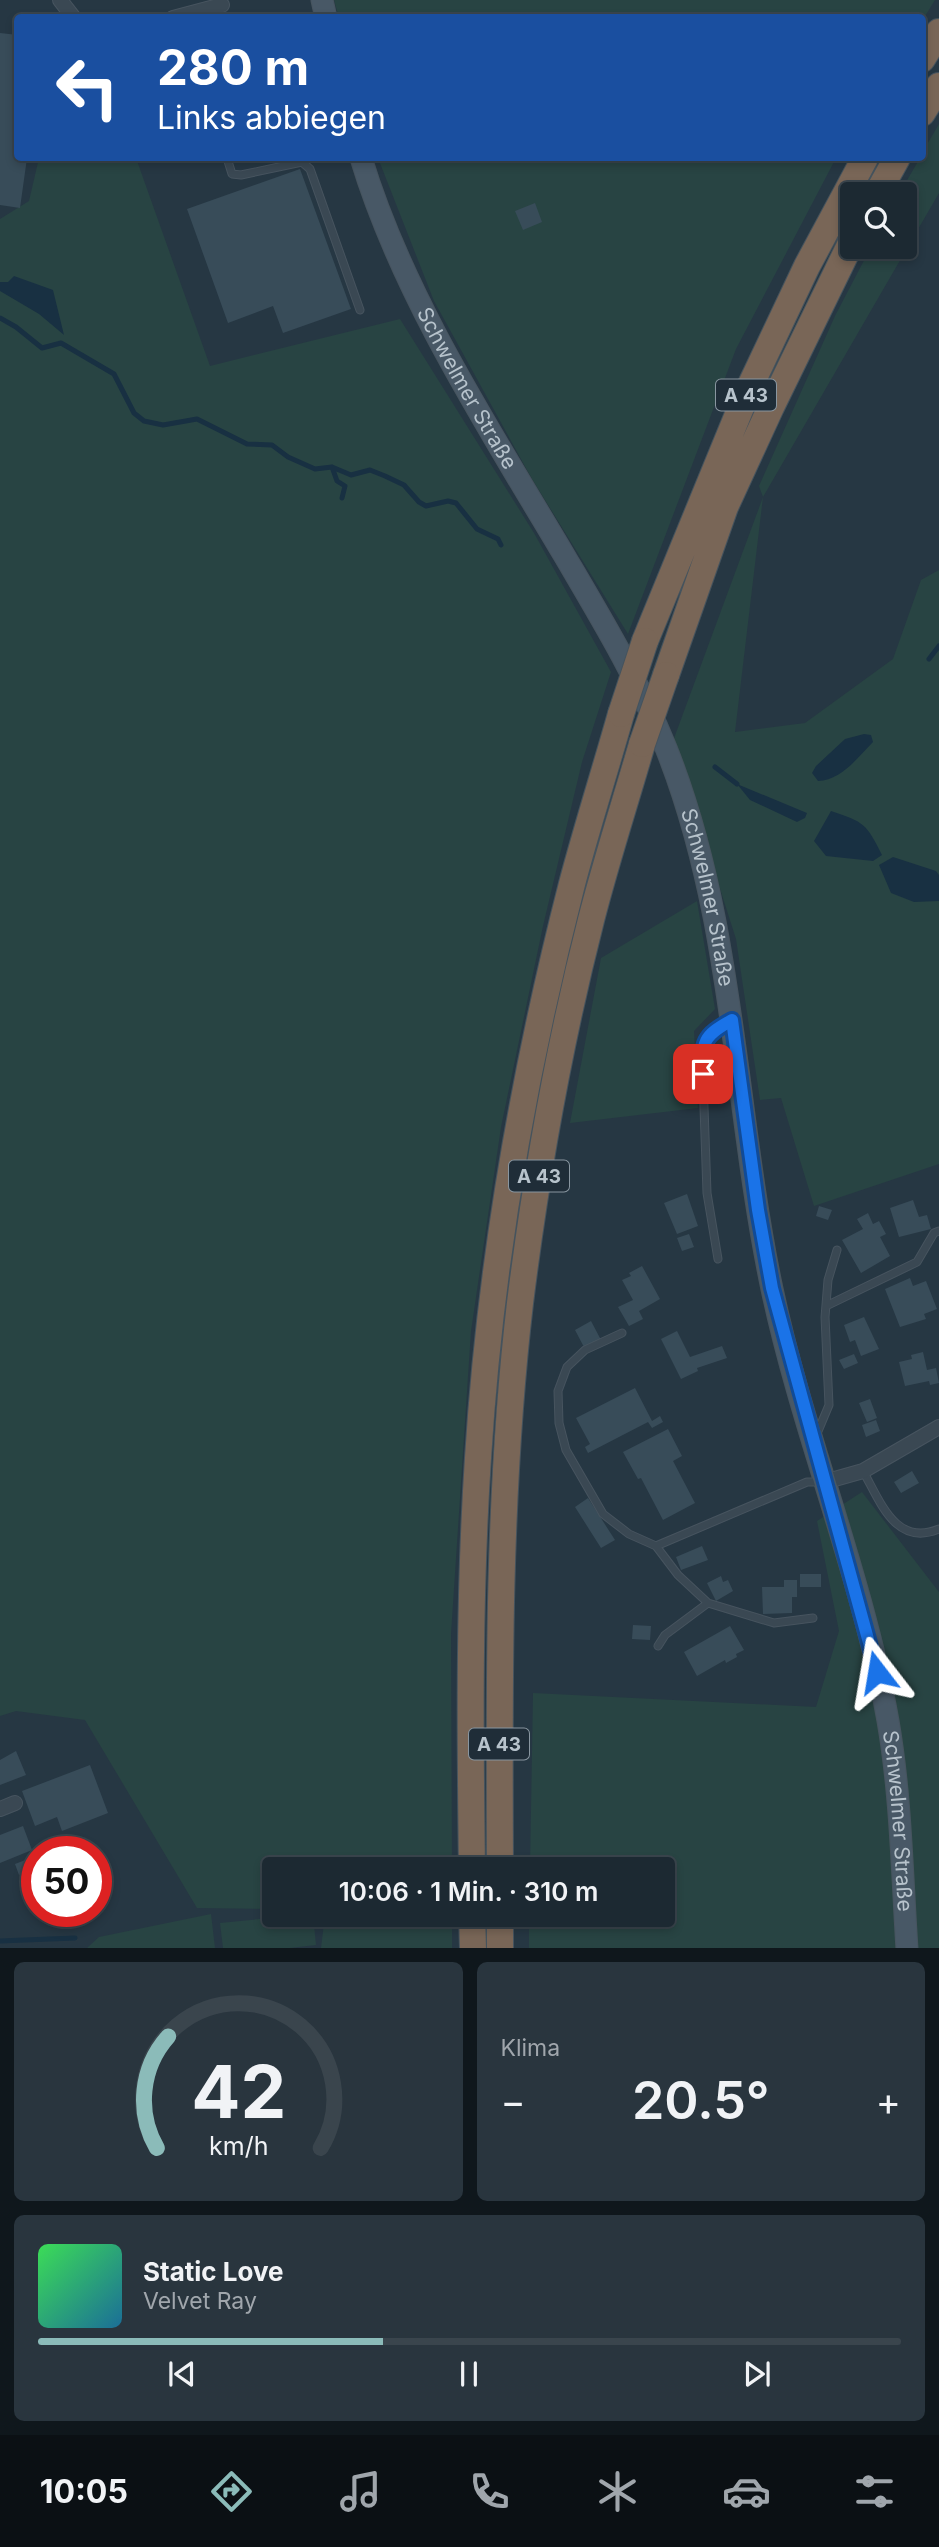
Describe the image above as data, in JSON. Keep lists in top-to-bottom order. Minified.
{"streets":{"highway":["A 43"],"main road":["Schwelmer Straße"]},"page":{"turn":["280 m","Links abbiegen"],"limit":"50","trip":"10:06 · 1 Min. · 310 m","tile":"Klima","heat":["−","20.5°","+"],"song":["Static Love","Velvet Ray"],"tabs":"10:05","gauge":["42","km/h"]}}
